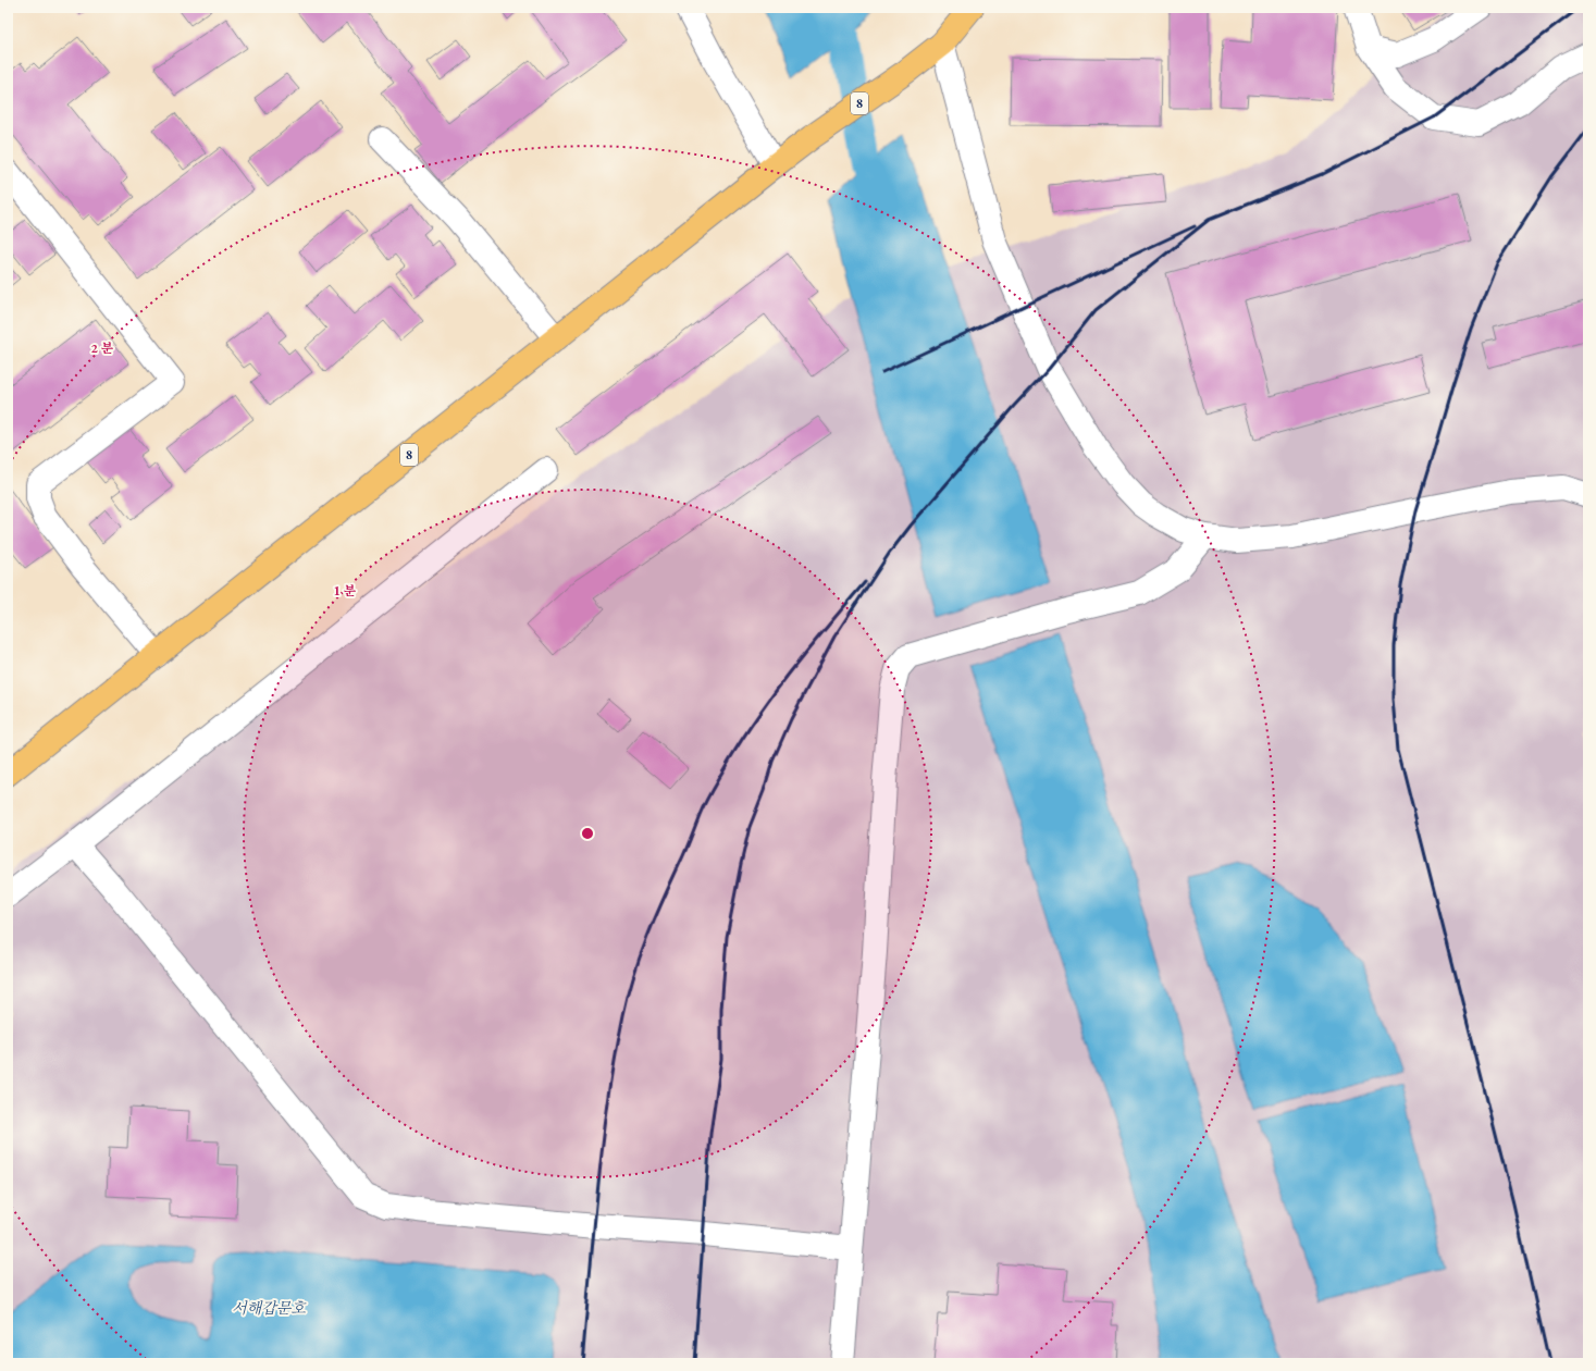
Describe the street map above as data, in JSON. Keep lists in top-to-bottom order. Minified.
{"streets":{"main road":["8"]},"water":["서해갑문호"],"rings":["2 분","1 분"]}
